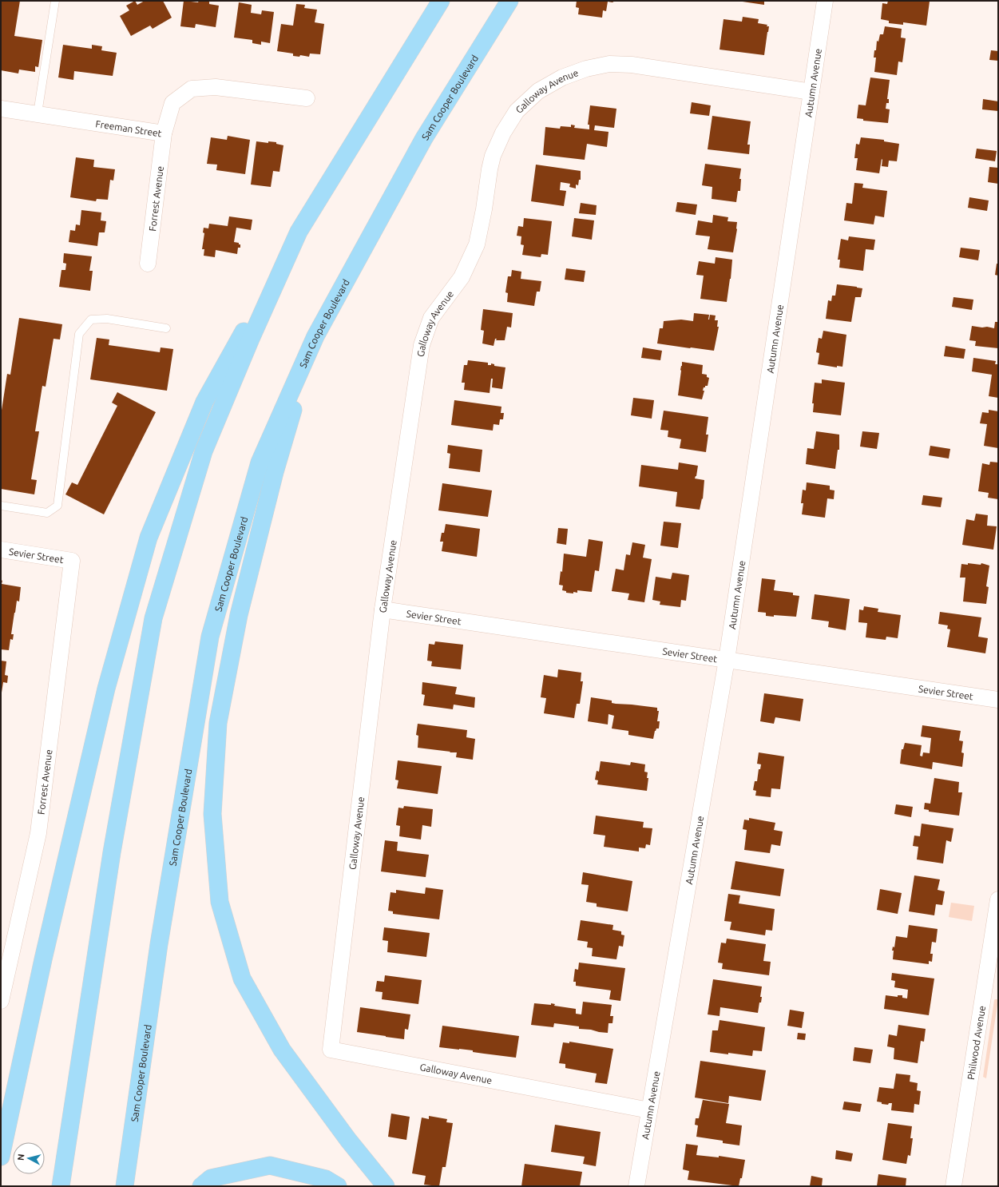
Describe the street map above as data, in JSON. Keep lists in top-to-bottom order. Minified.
{"streets":{"highway":["Sam Cooper Boulevard"],"street":["Autumn Avenue","Galloway Avenue","Freeman Street","Forrest Avenue","Sevier Street","Philwood Avenue"]},"crossings":[["Autumn Avenue","Galloway Avenue"],["Autumn Avenue","Sevier Street"],["Galloway Avenue","Sevier Street"],["Freeman Street","Forrest Avenue"],["Forrest Avenue","Sevier Street"]],"north":"left"}
